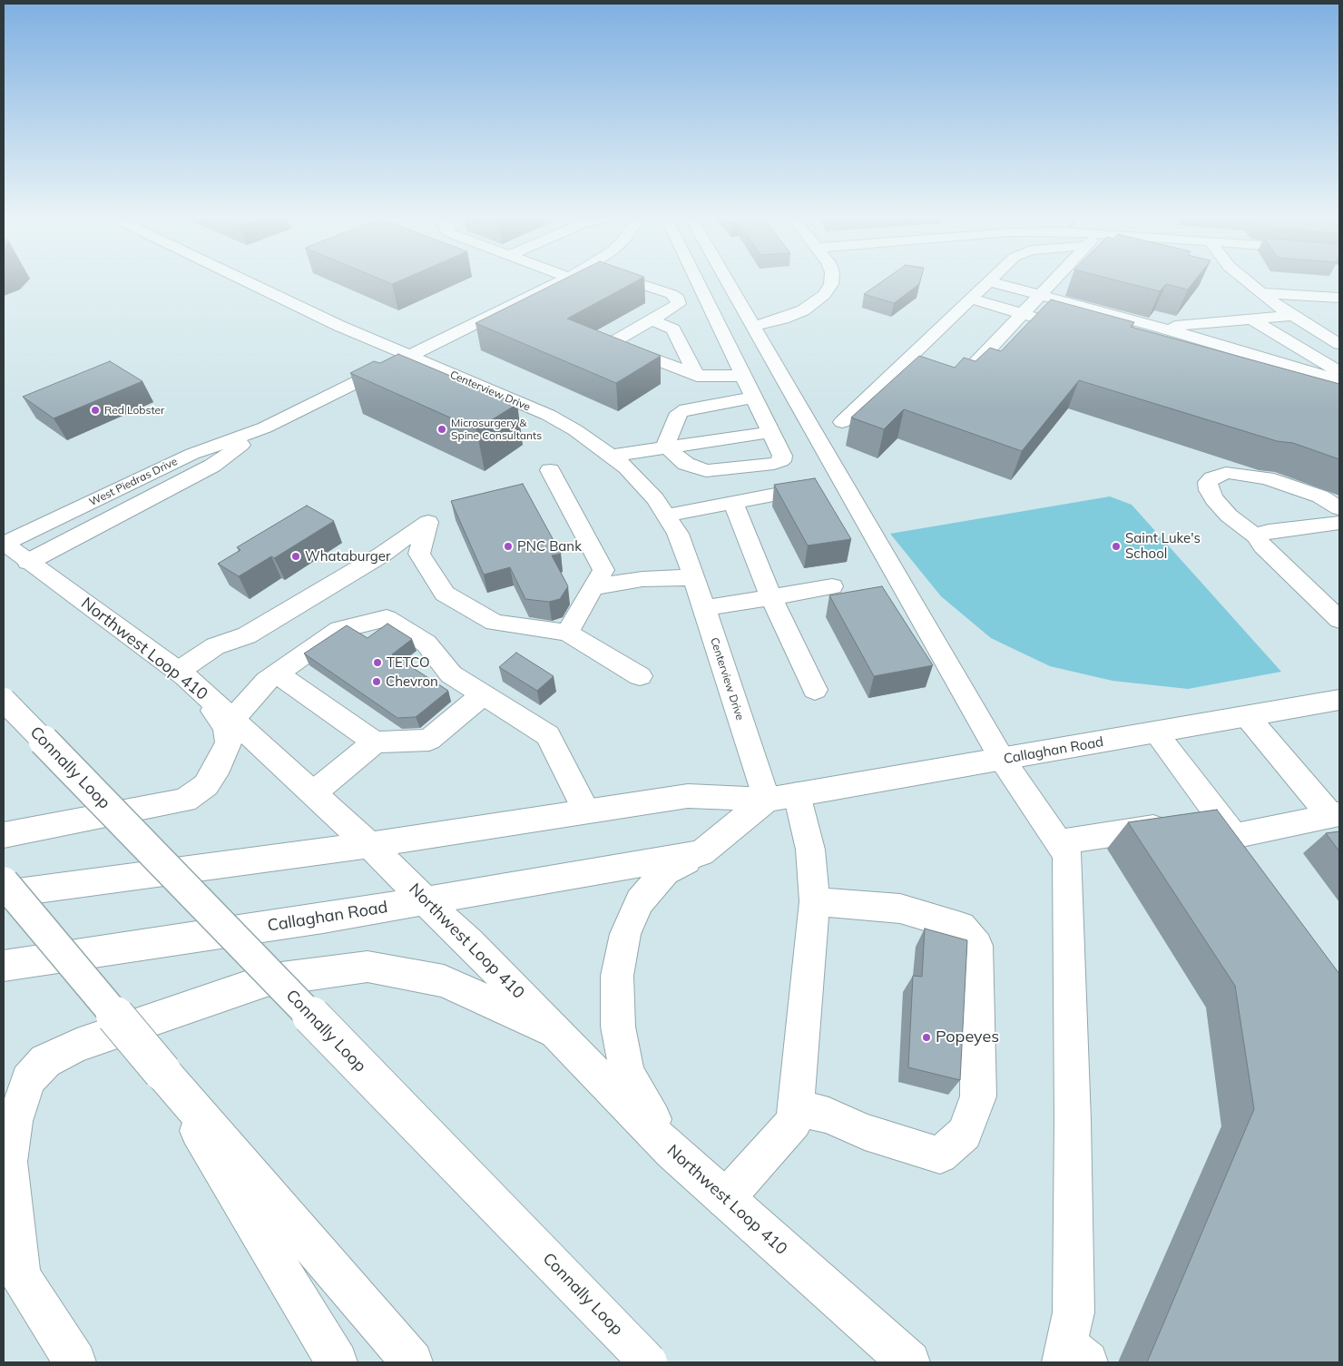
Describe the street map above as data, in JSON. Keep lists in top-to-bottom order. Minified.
{"streets":{"main road":["Centerview Drive","West Piedras Drive","Northwest Loop 410","Callaghan Road","Connally Loop"]},"crossings":[["Centerview Drive","West Piedras Drive"],["Centerview Drive","Northwest Loop 410"],["Centerview Drive","Callaghan Road"],["West Piedras Drive","Northwest Loop 410"],["Northwest Loop 410","Callaghan Road"]],"places":["Red Lobster","Microsurgery & Spine Consultants","PNC Bank","Saint Luke's School","Whataburger","TETCO","Chevron","Popeyes"]}
